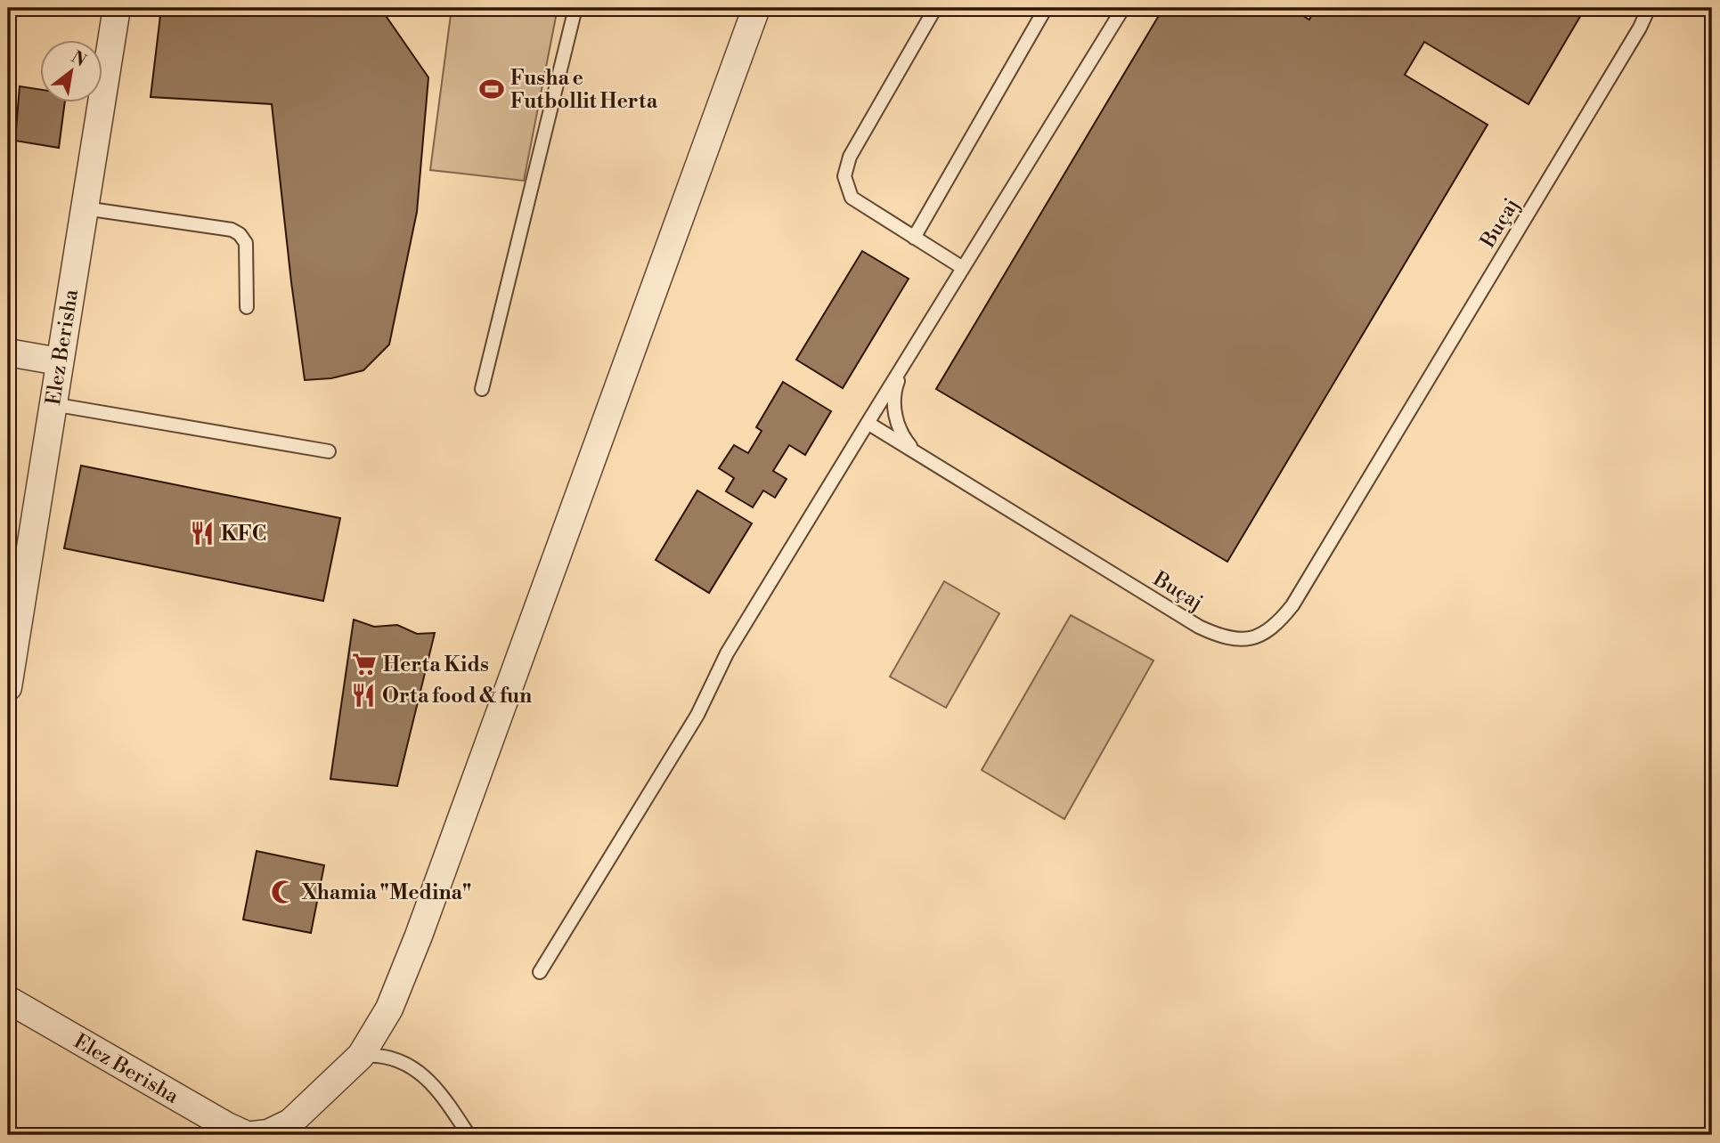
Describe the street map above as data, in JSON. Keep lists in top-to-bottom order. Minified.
{"streets":{"street":["Elez Berisha"],"lane":["Buçaj"]},"places":{"sports":["Fusha e Futbollit Herta"],"restaurant":["KFC","Orta food & fun"],"supermarket":["Herta Kids"],"mosque":["Xhamia \"Medina\""]},"north":"top right"}
